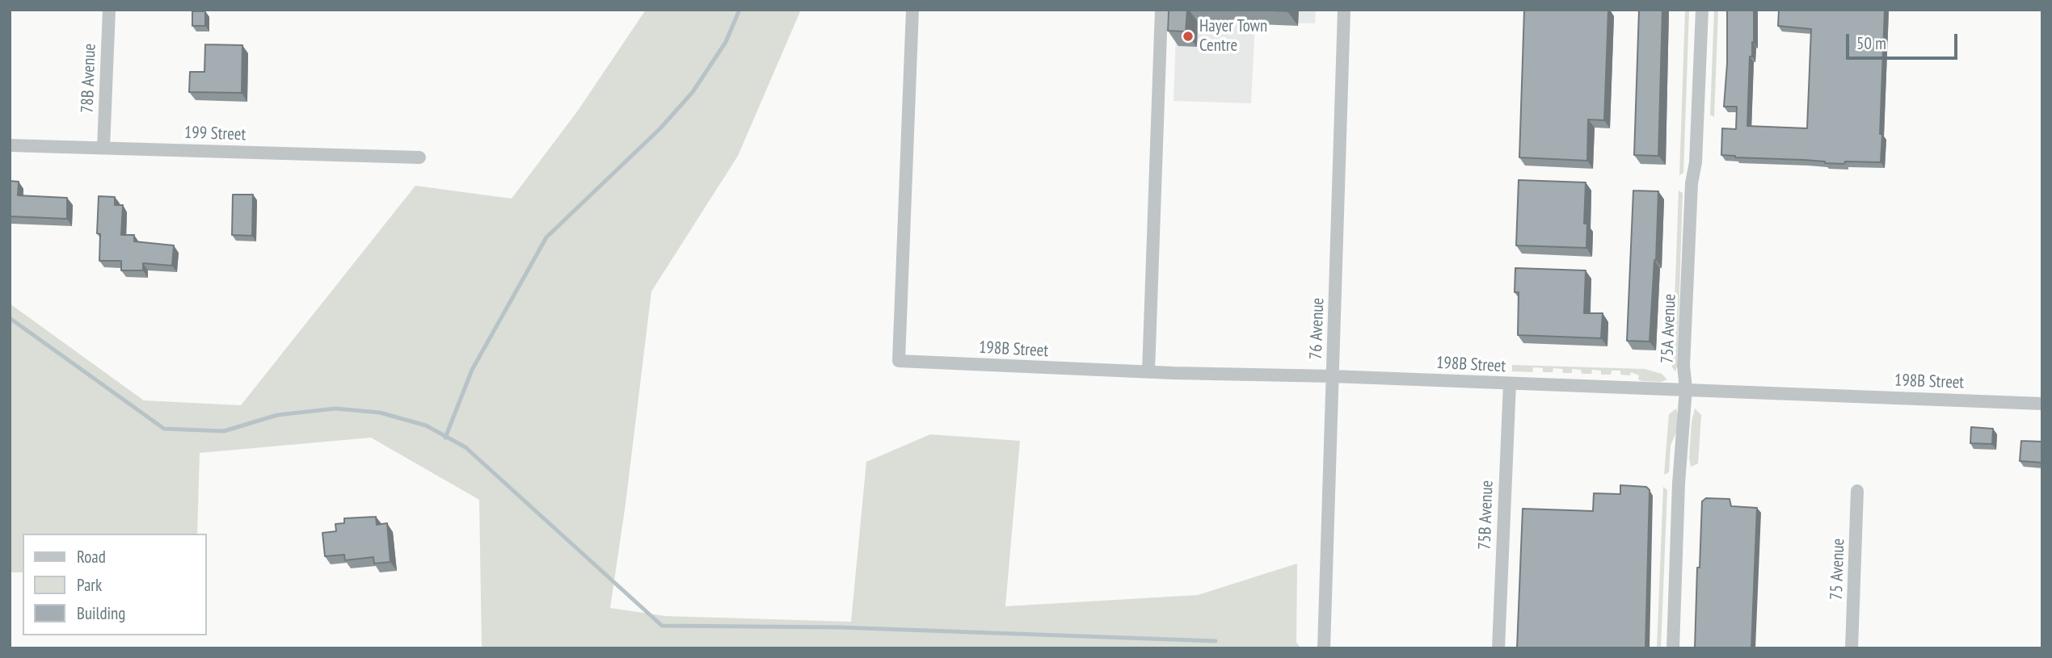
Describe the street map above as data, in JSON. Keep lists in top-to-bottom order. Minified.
{"streets":{"street":["78B Avenue","199 Street","76 Avenue","75A Avenue","198B Street","75B Avenue","75 Avenue"]},"crossings":[["78B Avenue","199 Street"],["76 Avenue","198B Street"],["75A Avenue","198B Street"],["198B Street","75B Avenue"]],"places":["Hayer Town Centre"],"legend":["Road","Park","Building"],"scale_bar":"50 m"}
